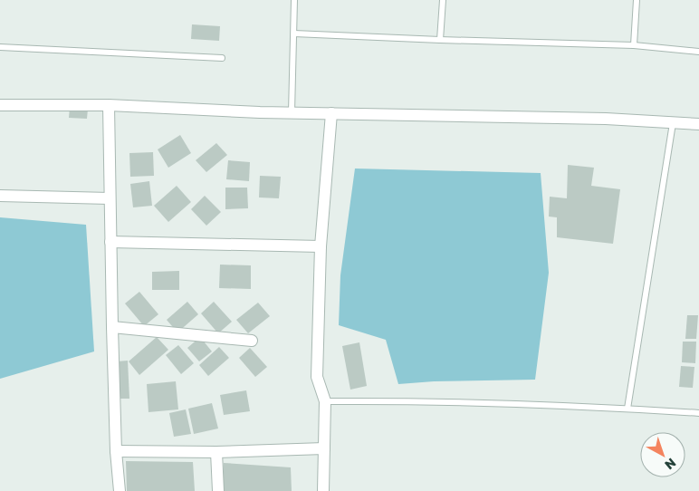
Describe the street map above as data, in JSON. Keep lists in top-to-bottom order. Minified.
{"north":"bottom right"}
